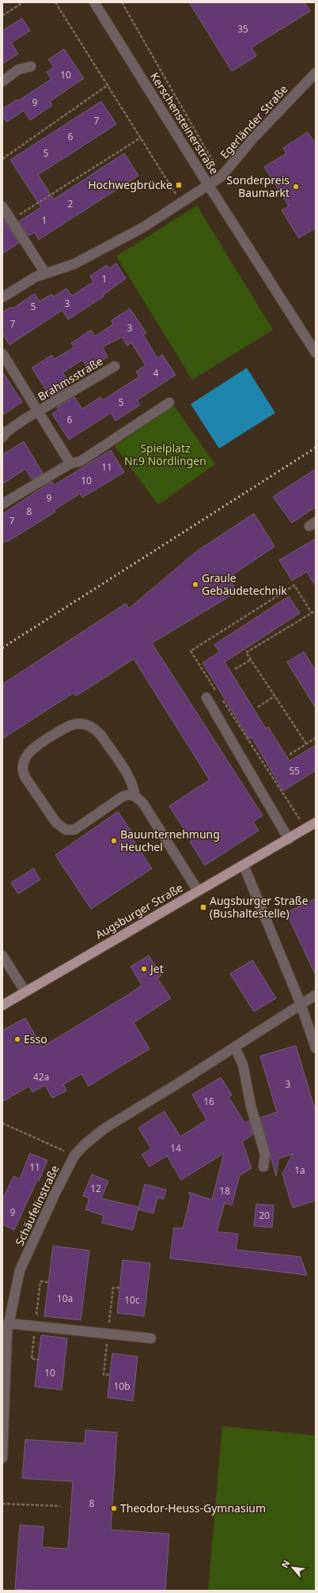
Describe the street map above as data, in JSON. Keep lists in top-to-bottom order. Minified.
{"streets":{"main road":["Augsburger Straße"],"street":["Egerländer Straße","Kerschensteinerstraße","Brahmsstraße","Schäufelinstraße"]},"crossings":[["Egerländer Straße","Kerschensteinerstraße"]],"parks":["Spielplatz Nr.9 Nördlingen"],"places":{"transit":["Hochwegbrücke","Augsburger Straße (Bushaltestelle)"],"other":["Sonderpreis Baumarkt","Graule Gebäudetechnik","Bauunternehmung Heuchel","Jet","Esso","Theodor-Heuss-Gymnasium"]},"house_numbers":["35","10","9","7","6","5","2","1","1","3","5","7","3","4","5","6","11","10","9","8","7","55","42a","3","16","14","11","1a","12","18","9","20","10a","10c","10","10b","8"],"north":"top left"}
